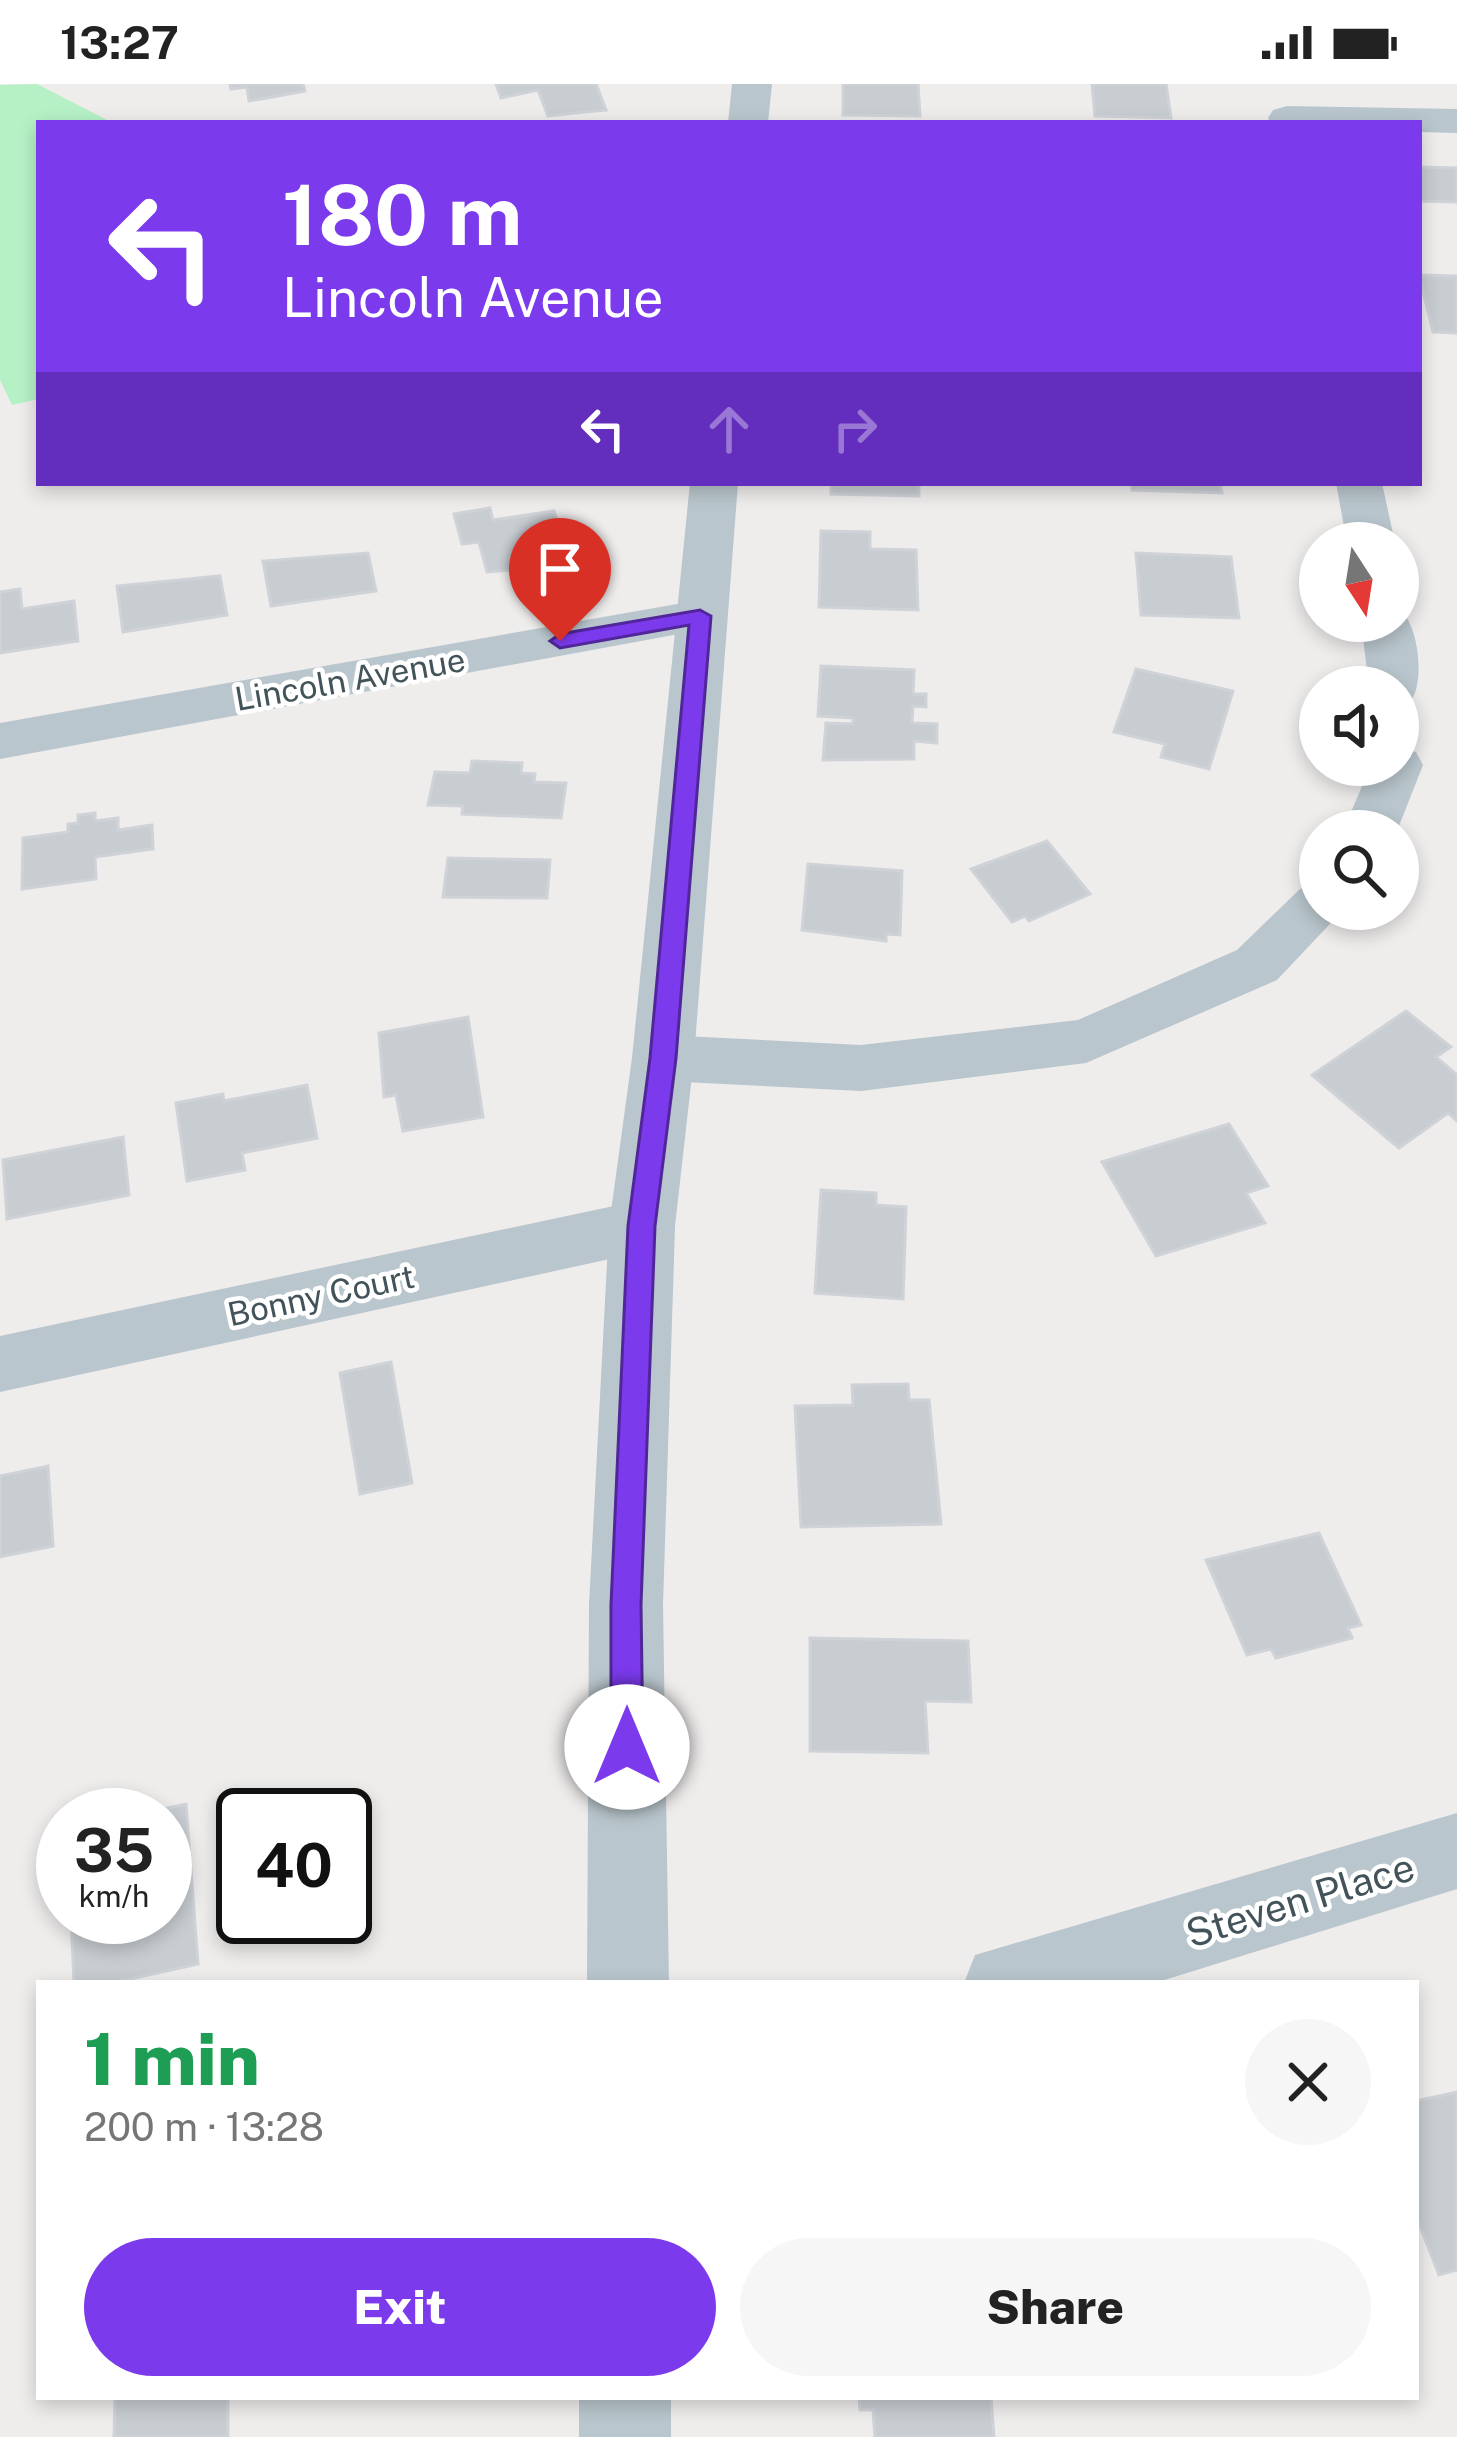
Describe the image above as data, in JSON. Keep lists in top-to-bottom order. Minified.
{"streets":{"street":["Lincoln Avenue","Bonny Court","Steven Place"]},"north":"bottom","page":{"status":"13:27","turn":["180 m","Lincoln Avenue"],"speed":"35 km/h","limit":"40","heading":["1 min","200 m · 13:28"],"buttons":["Exit","Share"]}}
